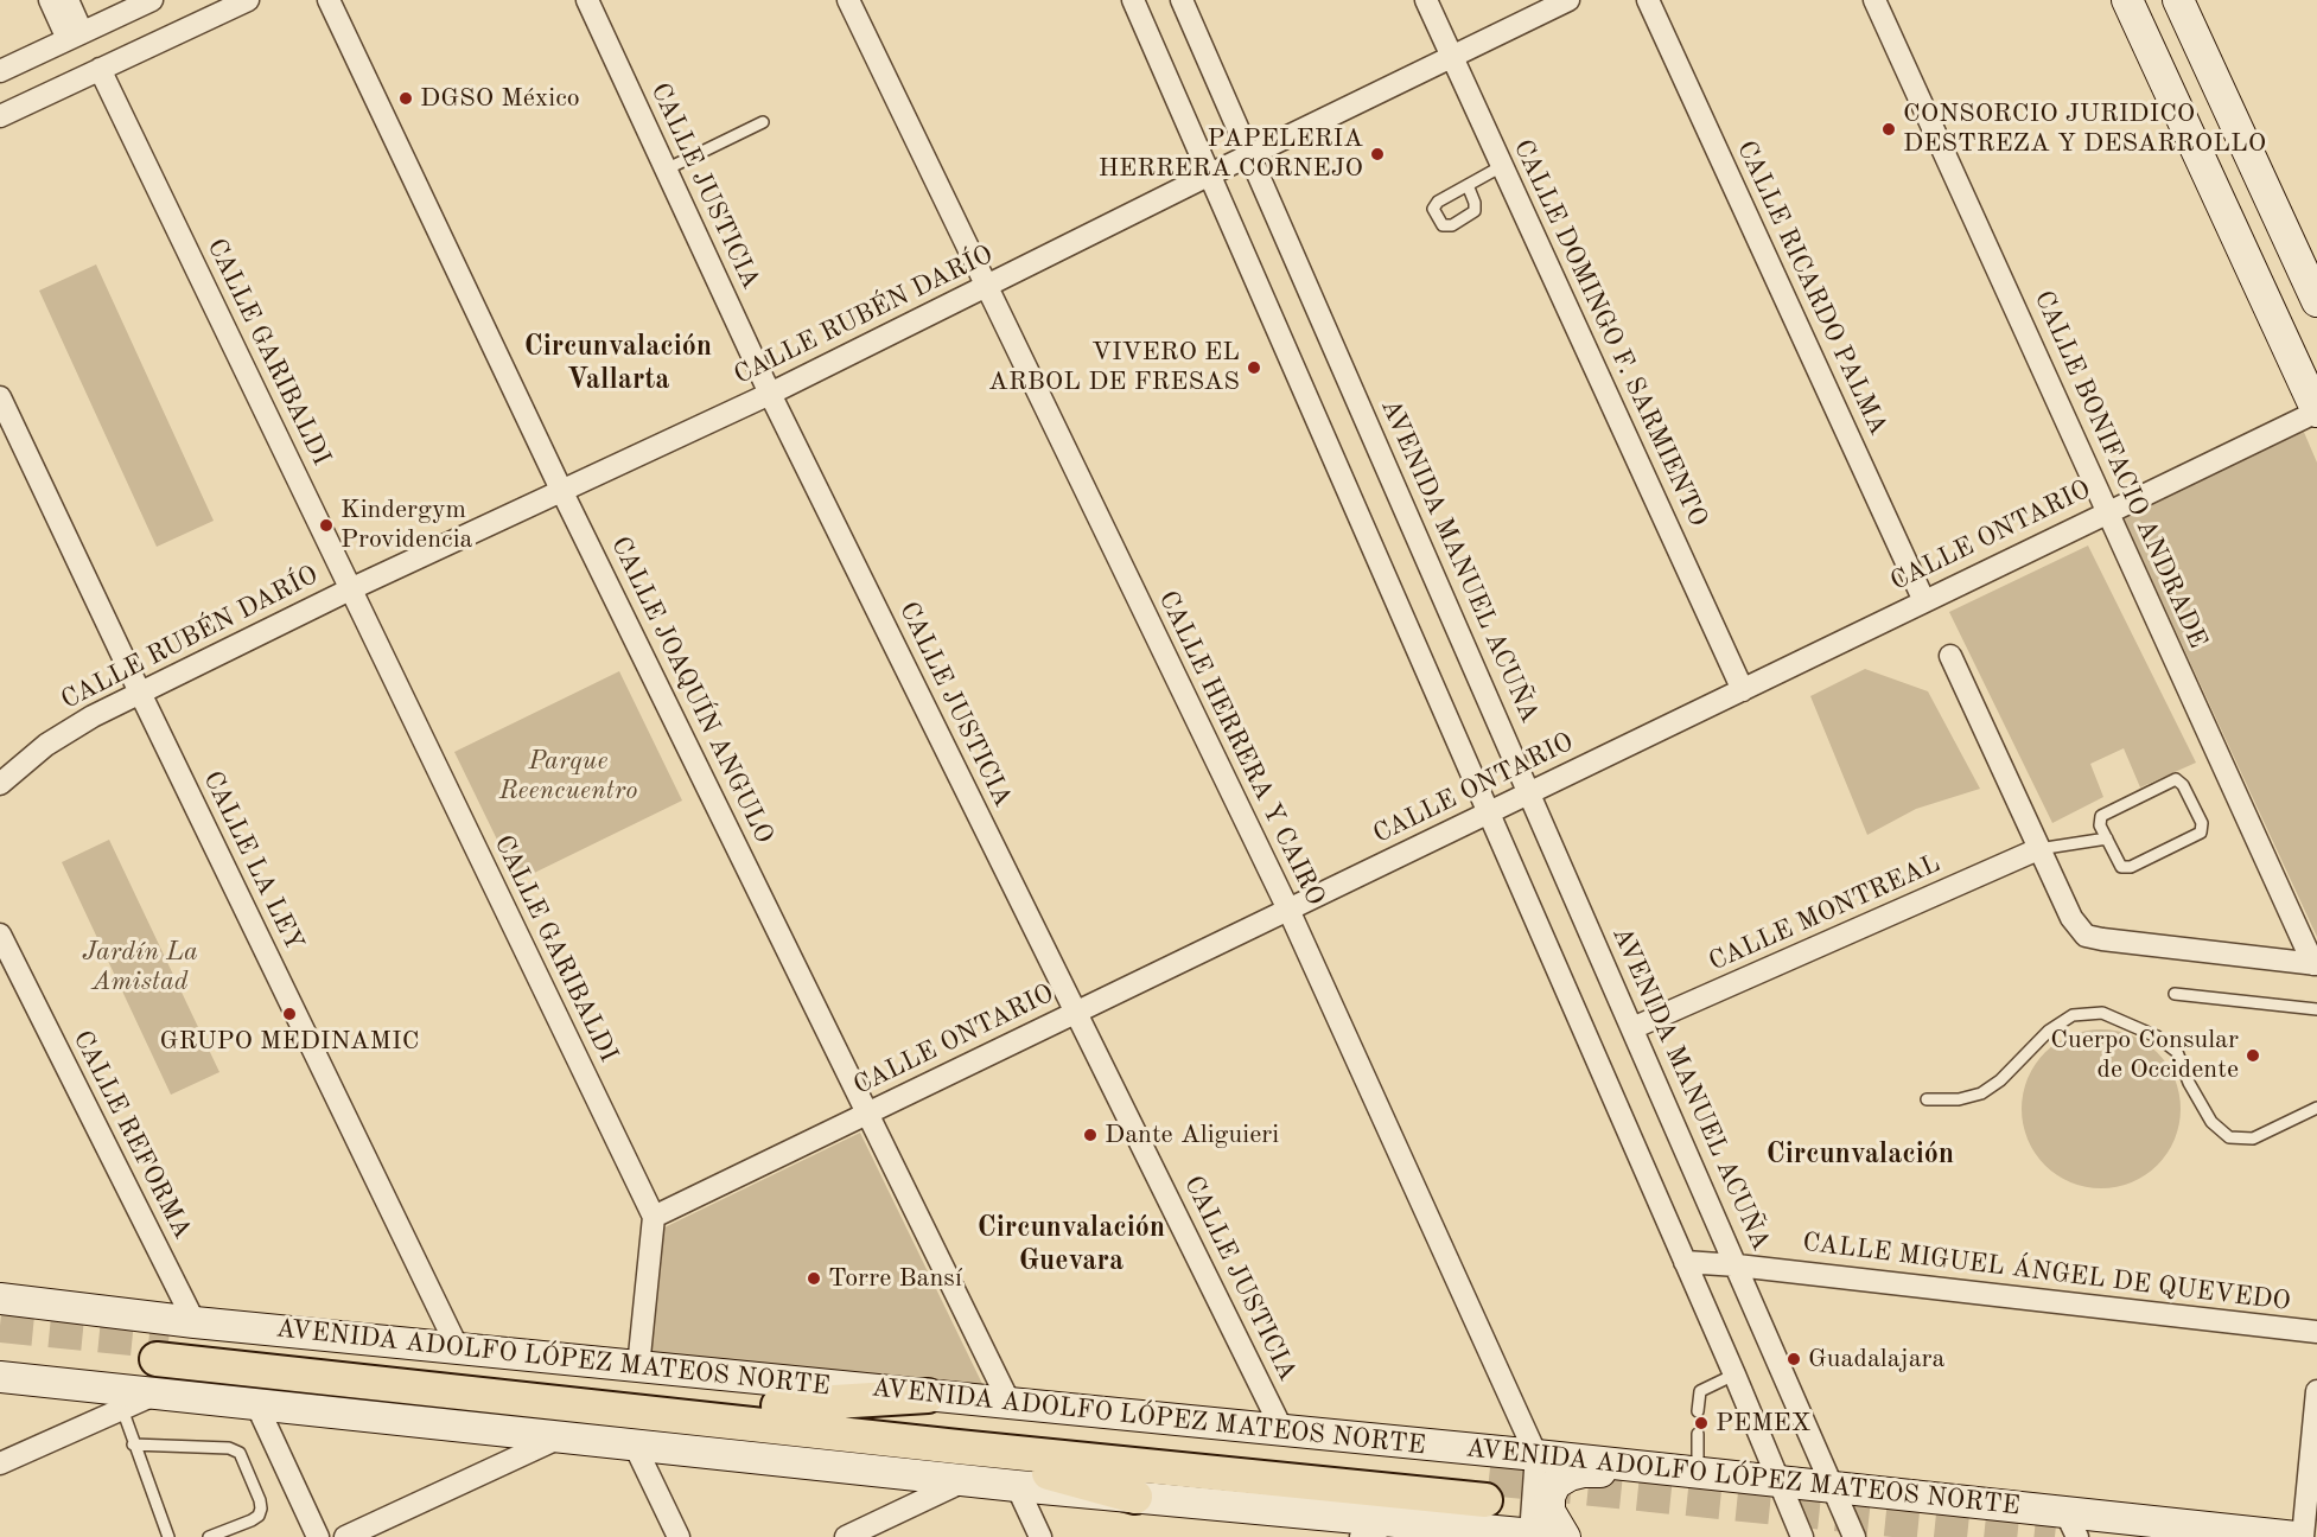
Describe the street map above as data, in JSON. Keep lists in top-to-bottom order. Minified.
{"streets":{"main road":["AVENIDA ADOLFO LÓPEZ MATEOS NORTE"],"street":["CALLE JUSTICIA","CALLE RICARDO PALMA","CALLE RUBÉN DARÍO","CALLE DOMINGO F. SARMIENTO","CALLE GARIBALDI","CALLE BONIFACIO ANDRADE","CALLE ONTARIO","AVENIDA MANUEL ACUÑA","CALLE JOAQUÍN ANGULO","CALLE HERRERA Y CAIRO","CALLE LA LEY","CALLE MONTREAL","CALLE REFORMA","CALLE MIGUEL ÁNGEL DE QUEVEDO"]},"crossings":[["CALLE JUSTICIA","CALLE RUBÉN DARÍO"],["CALLE JUSTICIA","CALLE ONTARIO"],["CALLE JUSTICIA","AVENIDA ADOLFO LÓPEZ MATEOS NORTE"],["CALLE RICARDO PALMA","CALLE ONTARIO"],["CALLE RUBÉN DARÍO","CALLE DOMINGO F. SARMIENTO"],["CALLE RUBÉN DARÍO","CALLE GARIBALDI"],["CALLE RUBÉN DARÍO","AVENIDA MANUEL ACUÑA"],["CALLE RUBÉN DARÍO","CALLE JOAQUÍN ANGULO"],["CALLE RUBÉN DARÍO","CALLE HERRERA Y CAIRO"],["CALLE RUBÉN DARÍO","CALLE LA LEY"],["CALLE DOMINGO F. SARMIENTO","CALLE ONTARIO"],["CALLE GARIBALDI","CALLE ONTARIO"],["CALLE BONIFACIO ANDRADE","CALLE ONTARIO"],["CALLE ONTARIO","AVENIDA MANUEL ACUÑA"],["CALLE ONTARIO","CALLE JOAQUÍN ANGULO"],["CALLE ONTARIO","CALLE HERRERA Y CAIRO"],["AVENIDA MANUEL ACUÑA","CALLE MONTREAL"],["AVENIDA MANUEL ACUÑA","CALLE MIGUEL ÁNGEL DE QUEVEDO"],["AVENIDA MANUEL ACUÑA","AVENIDA ADOLFO LÓPEZ MATEOS NORTE"],["CALLE JOAQUÍN ANGULO","AVENIDA ADOLFO LÓPEZ MATEOS NORTE"],["CALLE HERRERA Y CAIRO","AVENIDA ADOLFO LÓPEZ MATEOS NORTE"],["CALLE LA LEY","AVENIDA ADOLFO LÓPEZ MATEOS NORTE"],["CALLE REFORMA","AVENIDA ADOLFO LÓPEZ MATEOS NORTE"]],"districts":["Circunvalación Vallarta","Circunvalación","Circunvalación Guevara"],"parks":["Parque Reencuentro","Jardín La Amistad"],"places":["DGSO México","CONSORCIO JURIDICO DESTREZA Y DESARROLLO","PAPELERIA HERRERA CORNEJO","VIVERO EL ARBOL DE FRESAS","Kindergym Providencia","GRUPO MEDINAMIC","Cuerpo Consular de Occidente","Dante Aliguieri","Torre Bansí","Guadalajara","PEMEX"]}
